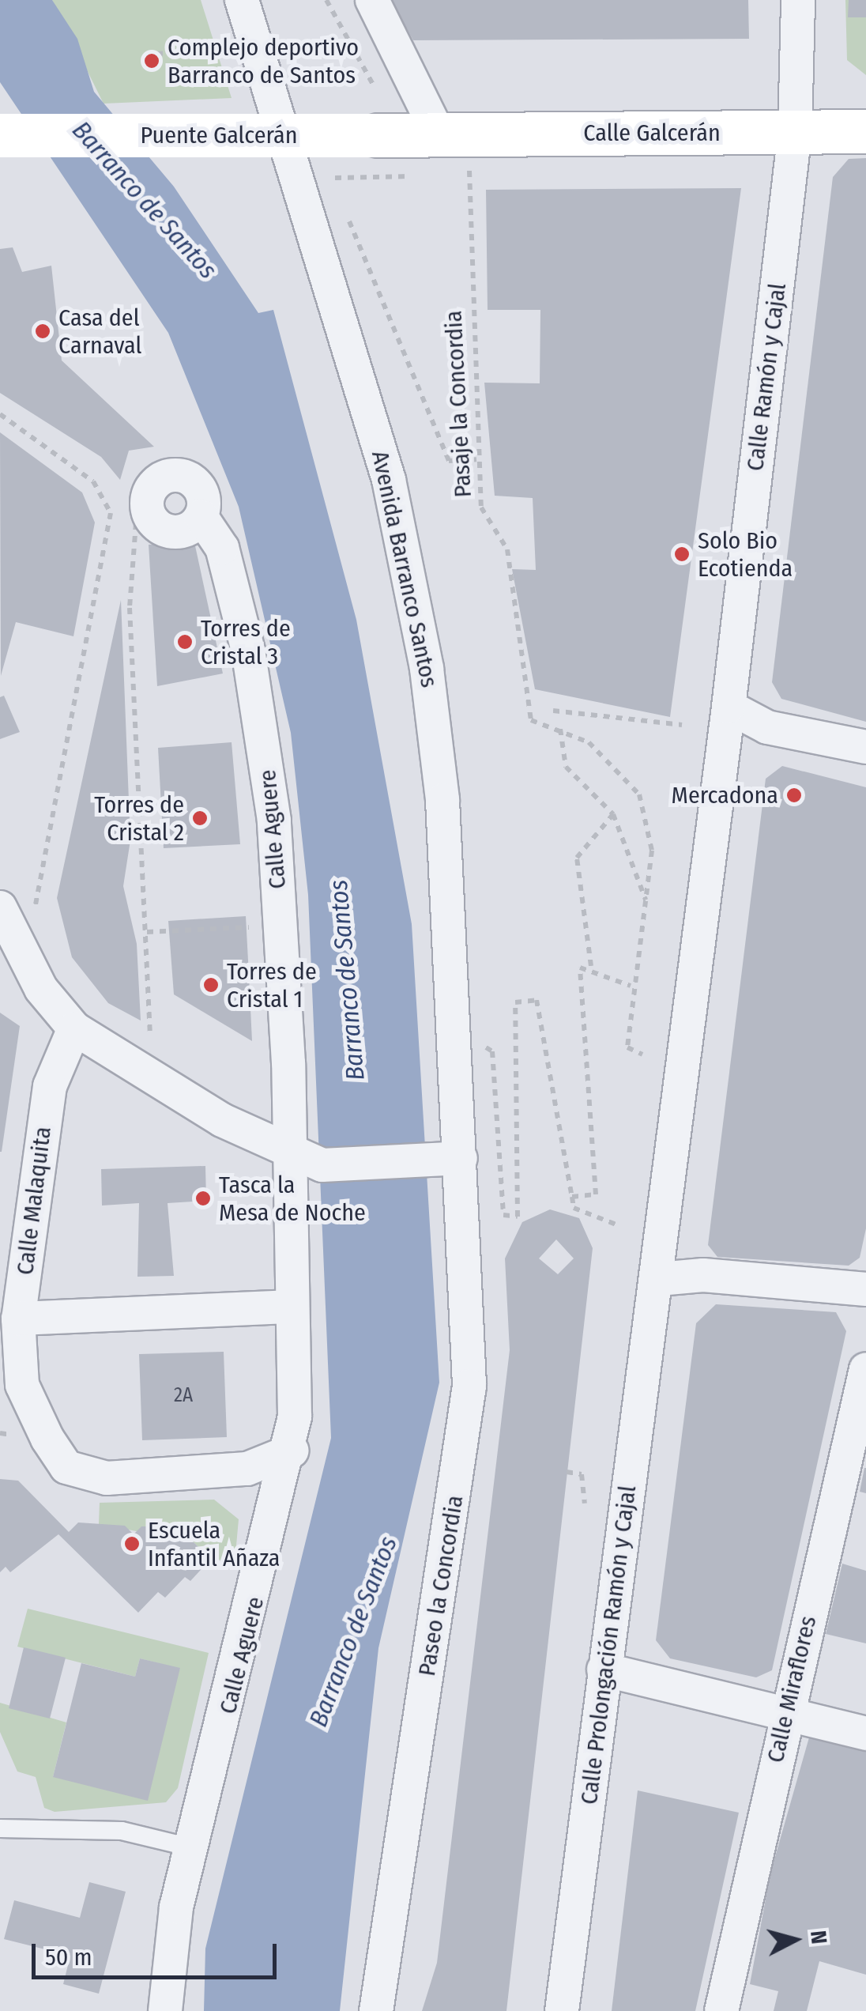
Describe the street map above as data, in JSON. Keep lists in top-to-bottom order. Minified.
{"streets":{"main road":["Calle Galcerán","Puente Galcerán"],"street":["Calle Ramón y Cajal","Avenida Barranco Santos","Calle Aguere","Calle Malaquita","Paseo la Concordia","Calle Prolongación Ramón y Cajal","Calle Miraflores"],"path":["Pasaje la Concordia"]},"crossings":[["Calle Galcerán","Puente Galcerán"],["Calle Galcerán","Calle Ramón y Cajal"],["Calle Ramón y Cajal","Calle Prolongación Ramón y Cajal"],["Avenida Barranco Santos","Paseo la Concordia"],["Calle Aguere","Calle Malaquita"]],"water":["Barranco de Santos"],"places":["Complejo deportivo Barranco de Santos","Casa del Carnaval","Solo Bio Ecotienda","Torres de Cristal 3","Mercadona","Torres de Cristal 2","Torres de Cristal 1","Tasca la Mesa de Noche","Escuela Infantil Añaza"],"house_numbers":["2A"],"scale_bar":"50 m","north":"right"}
